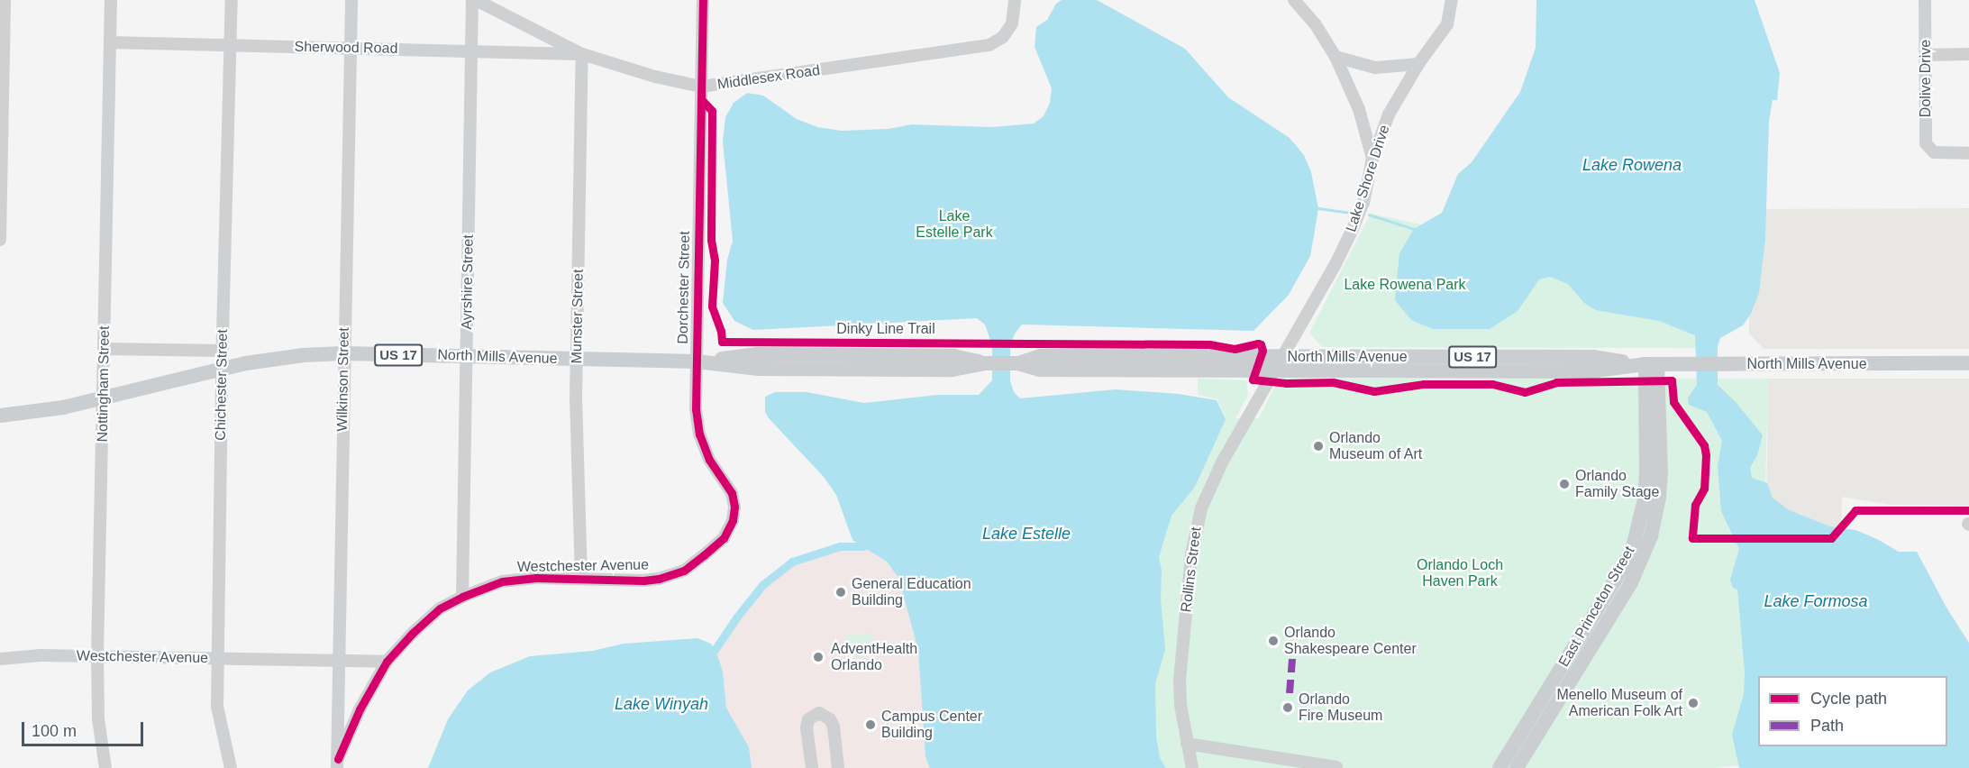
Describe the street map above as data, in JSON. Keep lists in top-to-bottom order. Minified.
{"streets":{"main road":["US 17","North Mills Avenue","East Princeton Street"],"street":["Sherwood Road","Middlesex Road","Dolive Drive","Lake Shore Drive","Ayrshire Street","Dorchester Street","Munster Street","Wilkinson Street","Nottingham Street","Chichester Street","Westchester Avenue","Rollins Street"],"cycle path":["Dinky Line Trail"]},"crossings":[["Sherwood Road","Middlesex Road"],["Sherwood Road","Ayrshire Street"],["Sherwood Road","Munster Street"],["Sherwood Road","Wilkinson Street"],["Sherwood Road","Nottingham Street"],["Sherwood Road","Chichester Street"],["Middlesex Road","Dorchester Street"],["Middlesex Road","Munster Street"],["Lake Shore Drive","North Mills Avenue"],["Lake Shore Drive","Rollins Street"],["Ayrshire Street","North Mills Avenue"],["Ayrshire Street","Westchester Avenue"],["Dorchester Street","North Mills Avenue"],["Dorchester Street","Westchester Avenue"],["Munster Street","North Mills Avenue"],["Munster Street","Westchester Avenue"],["North Mills Avenue","Wilkinson Street"],["North Mills Avenue","Nottingham Street"],["North Mills Avenue","Chichester Street"],["North Mills Avenue","Rollins Street"],["North Mills Avenue","East Princeton Street"],["Wilkinson Street","Westchester Avenue"],["Nottingham Street","Westchester Avenue"],["Chichester Street","Westchester Avenue"]],"water":["Lake Rowena","Lake Estelle","Lake Formosa","Lake Winyah"],"parks":["Lake Estelle Park","Lake Rowena Park","Orlando Loch Haven Park"],"places":["Orlando Museum of Art","Orlando Family Stage","General Education Building","Orlando Shakespeare Center","AdventHealth Orlando","Menello Museum of American Folk Art","Orlando Fire Museum","Campus Center Building"],"legend":["Cycle path","Path"],"scale_bar":"100 m"}
